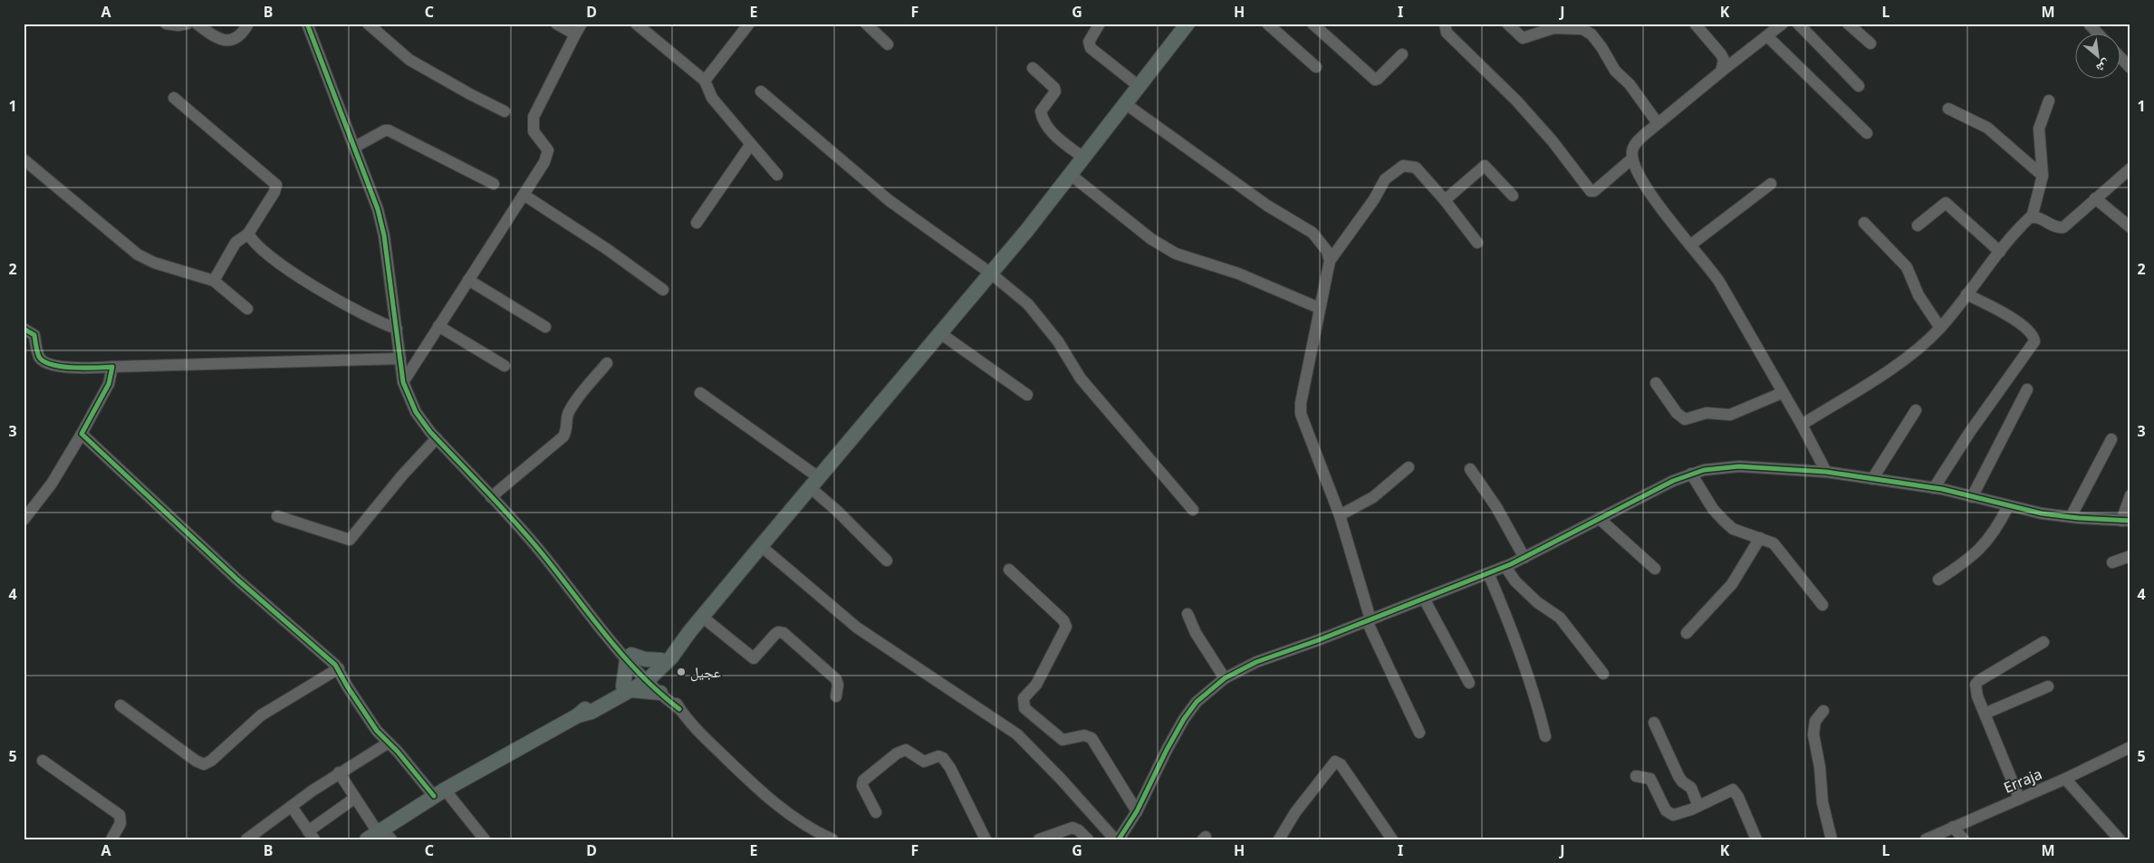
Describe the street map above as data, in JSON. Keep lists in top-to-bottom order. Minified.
{"streets":{"street":["Erraja"]},"places":["عجيل"],"north":"bottom right","grid":{"columns":["A","B","C","D","E","F","G","H","I","J","K","L","M"],"rows":["1","2","3","4","5"]}}
